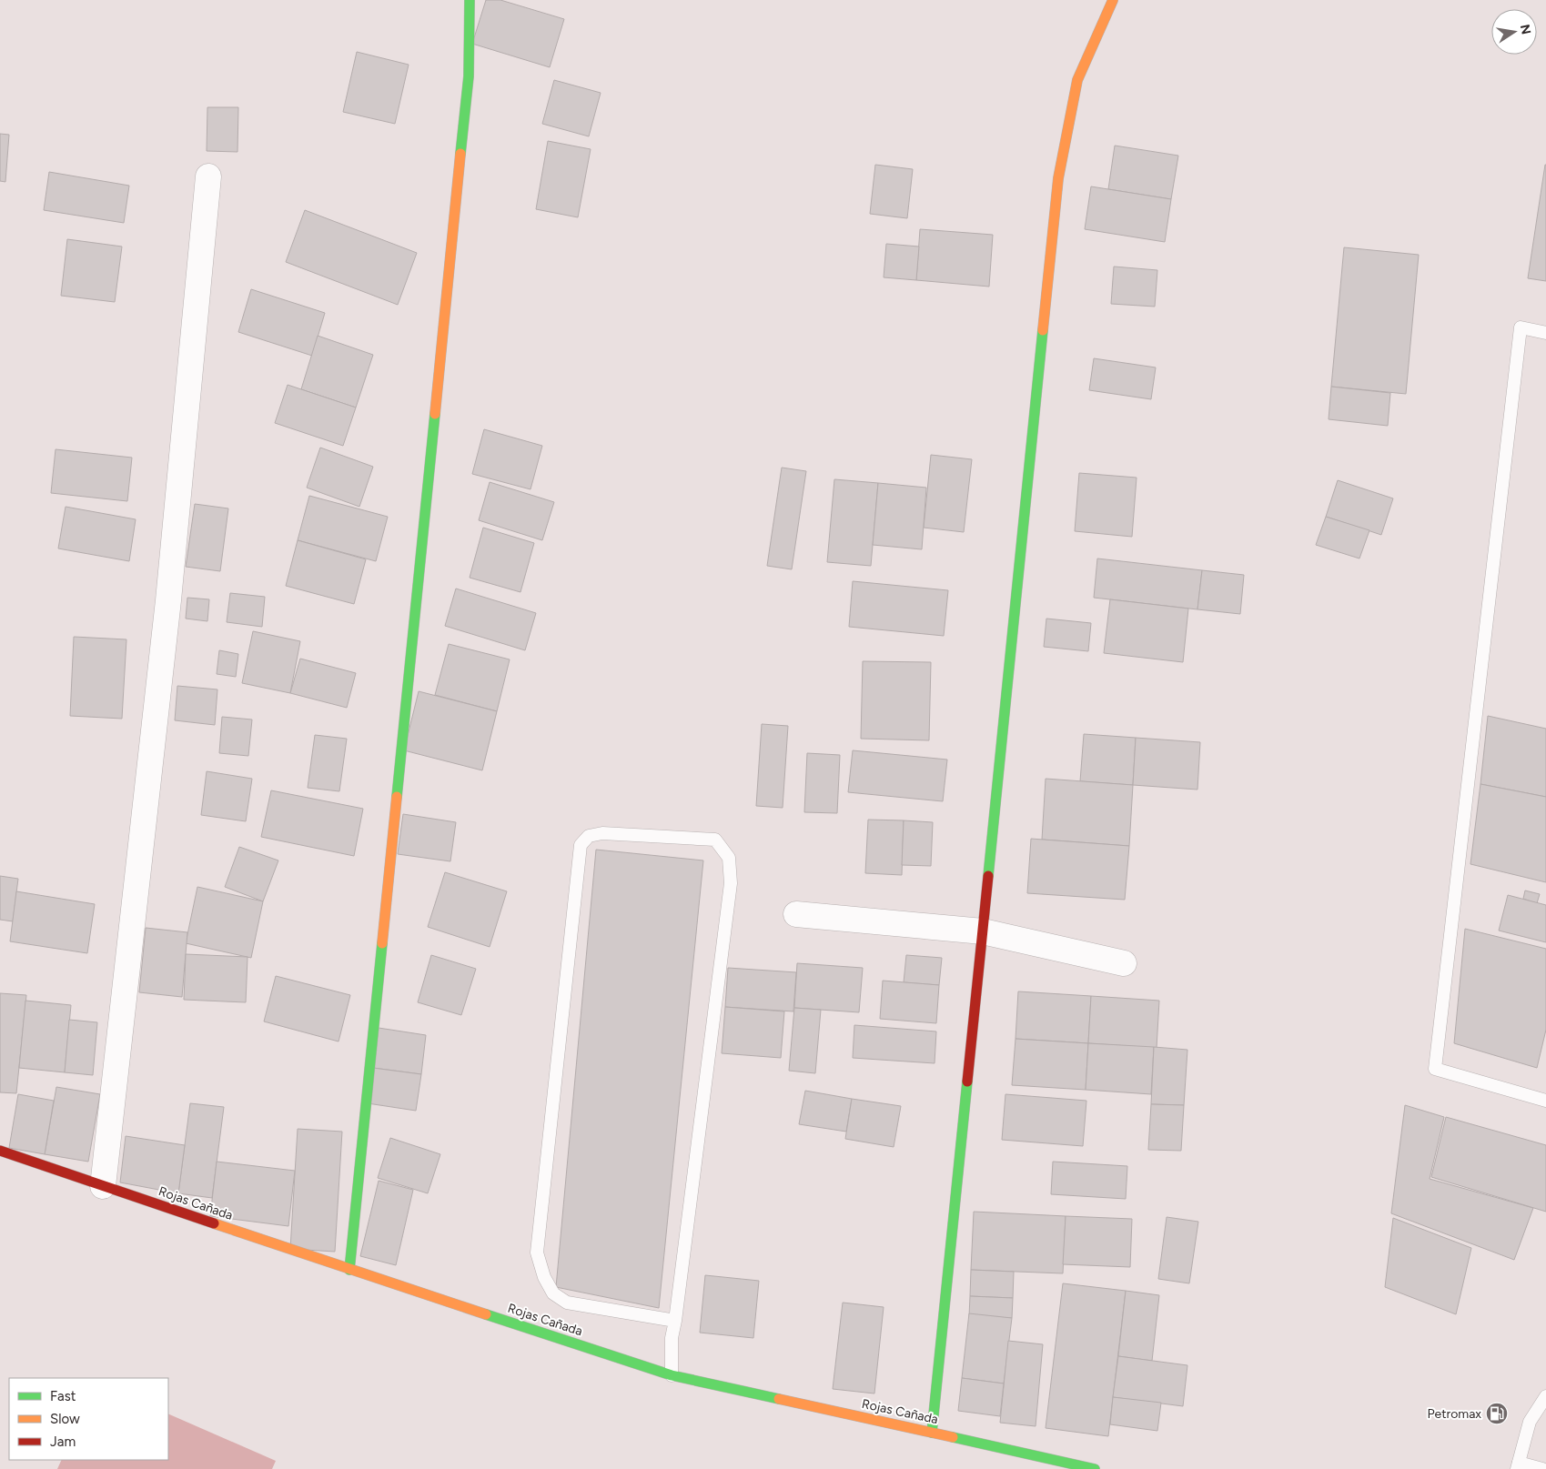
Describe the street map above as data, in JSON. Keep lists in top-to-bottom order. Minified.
{"streets":{"street":["Rojas Cañada"]},"places":{"fuel station":["Petromax"]},"legend":["Fast","Slow","Jam"],"north":"right"}
